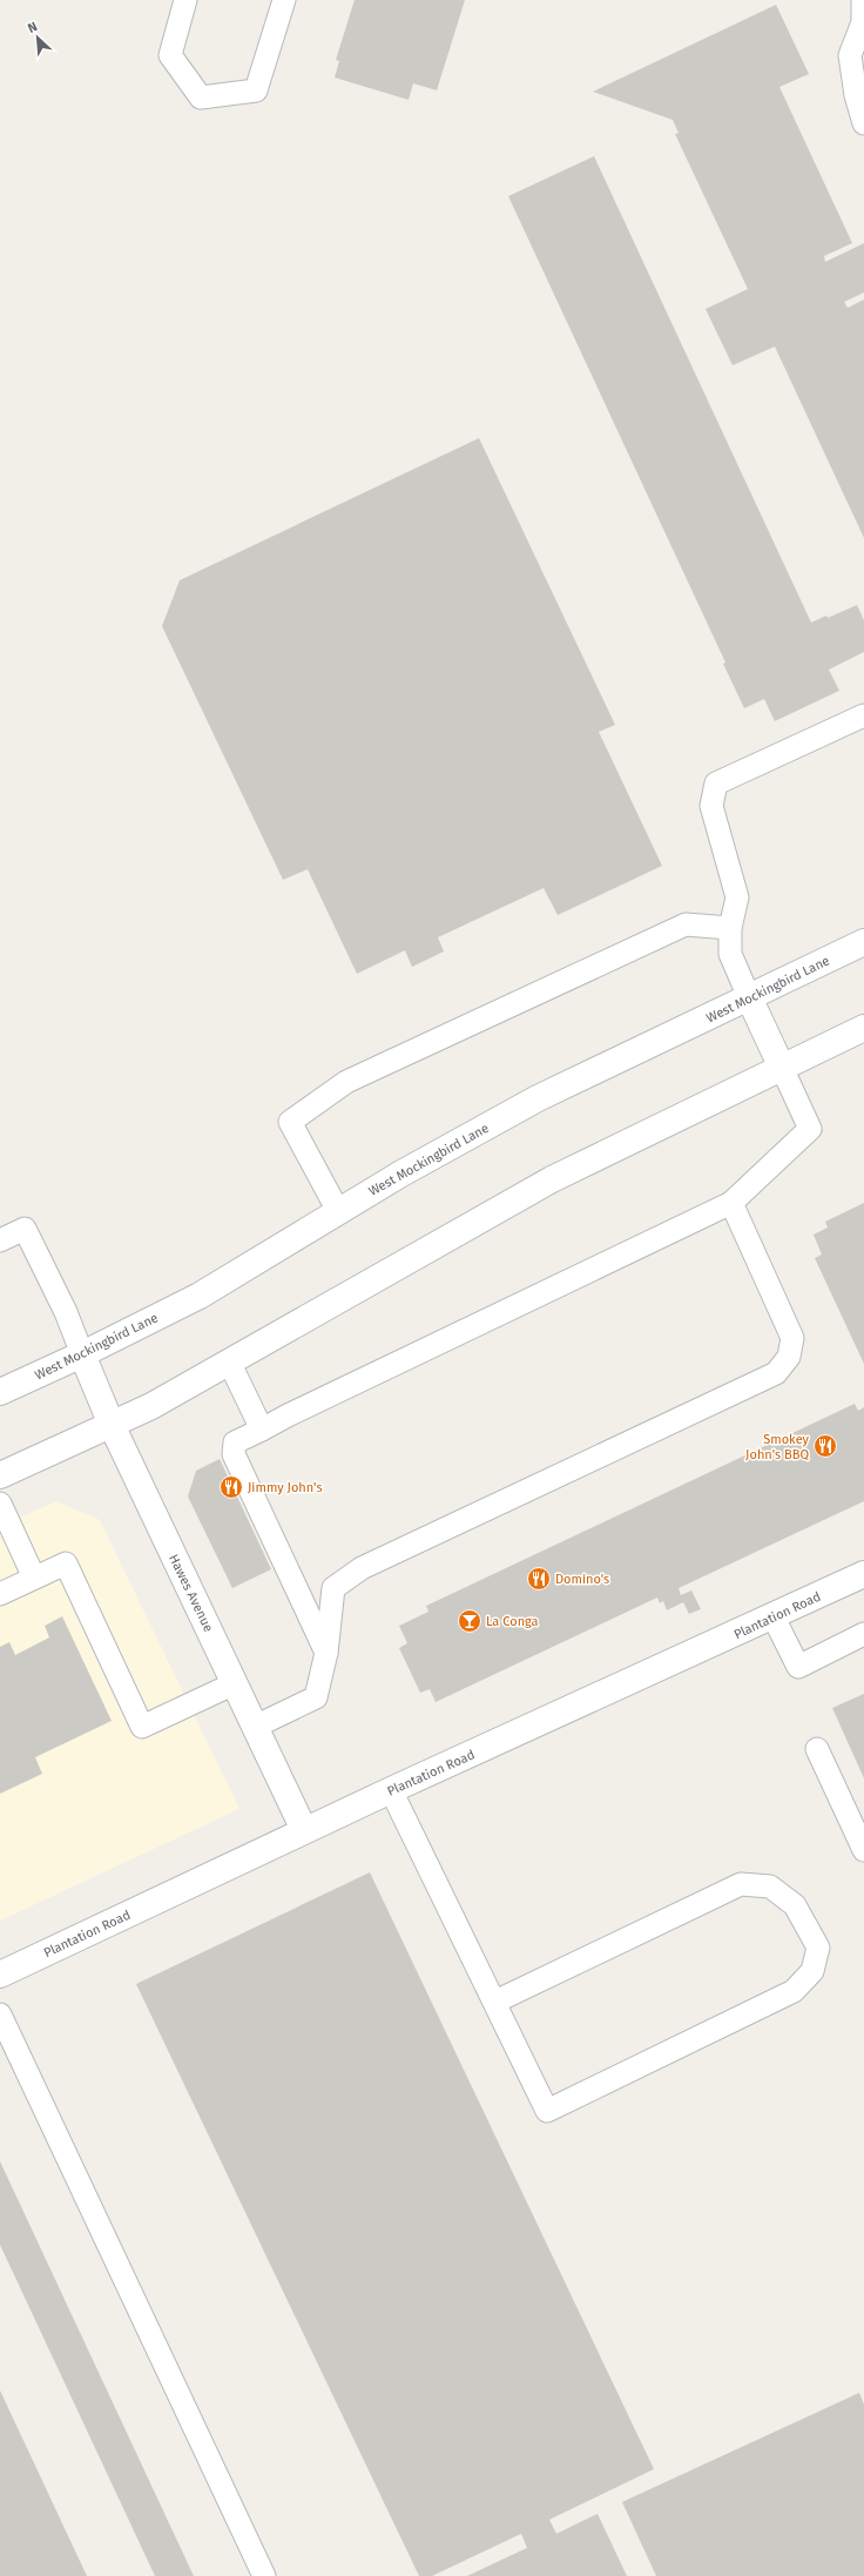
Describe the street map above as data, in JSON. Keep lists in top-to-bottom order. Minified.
{"streets":{"main road":["West Mockingbird Lane","Hawes Avenue","Plantation Road"]},"crossings":[["West Mockingbird Lane","Hawes Avenue"],["Hawes Avenue","Plantation Road"]],"places":{"restaurant":["Smokey John's BBQ","Jimmy John's","Domino's"],"bar":["La Conga"]},"north":"top left"}
